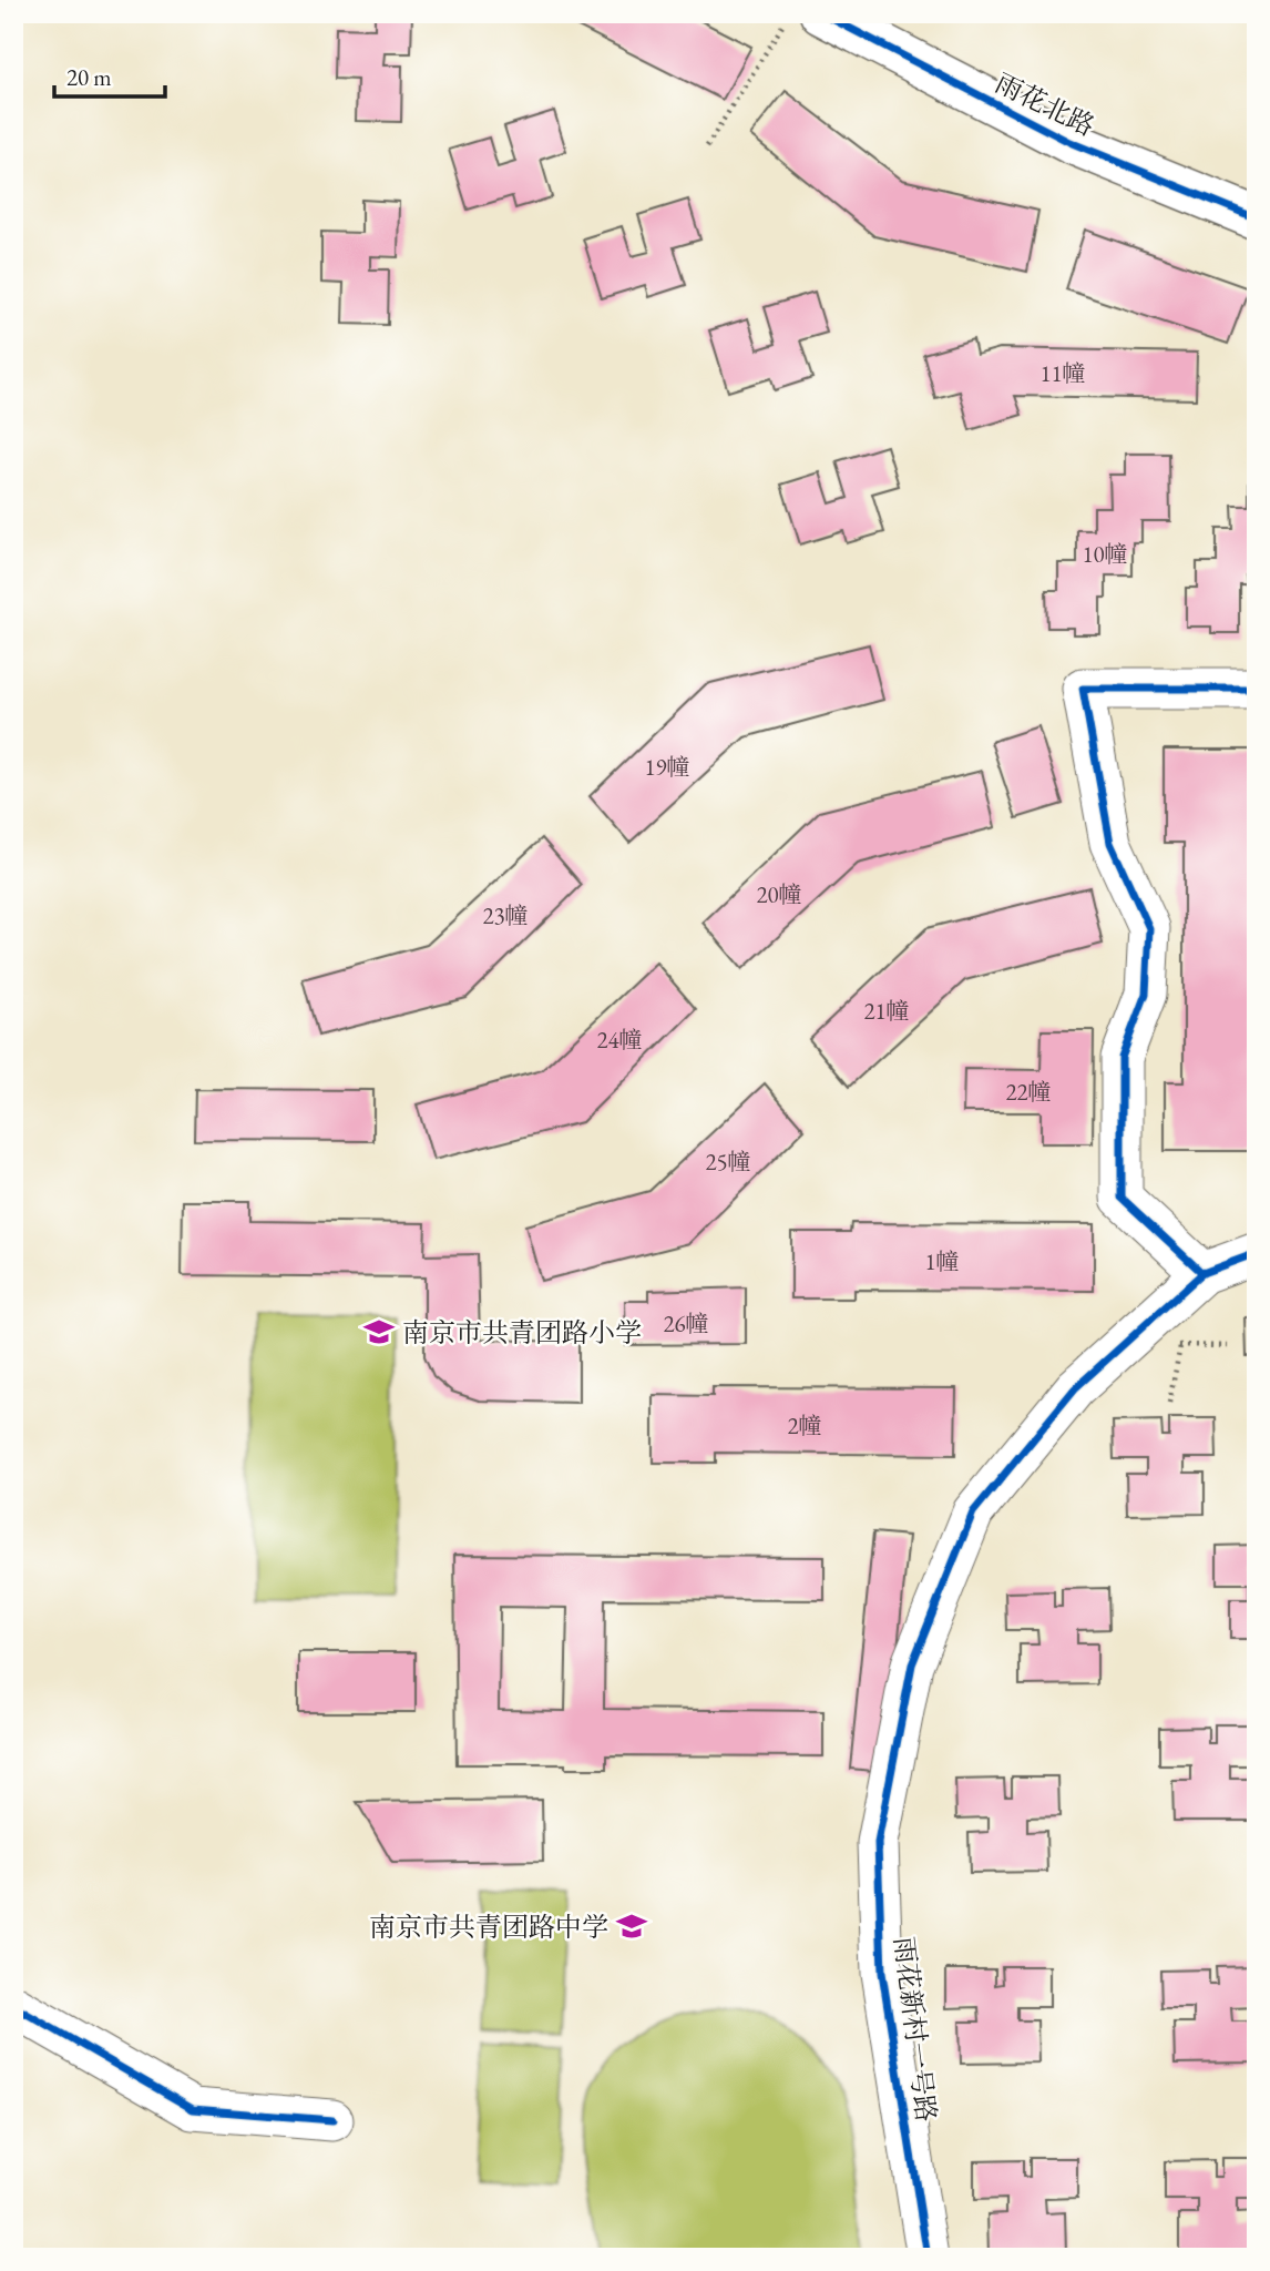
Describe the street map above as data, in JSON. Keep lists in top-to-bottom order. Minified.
{"streets":{"street":["雨花北路","雨花新村一号路"]},"places":{"school or university":["南京市共青团路小学","南京市共青团路中学"]},"house_numbers":["11幢","10幢","19幢","20幢","23幢","21幢","24幢","22幢","25幢","1幢","26幢","2幢"],"scale_bar":"20 m"}
